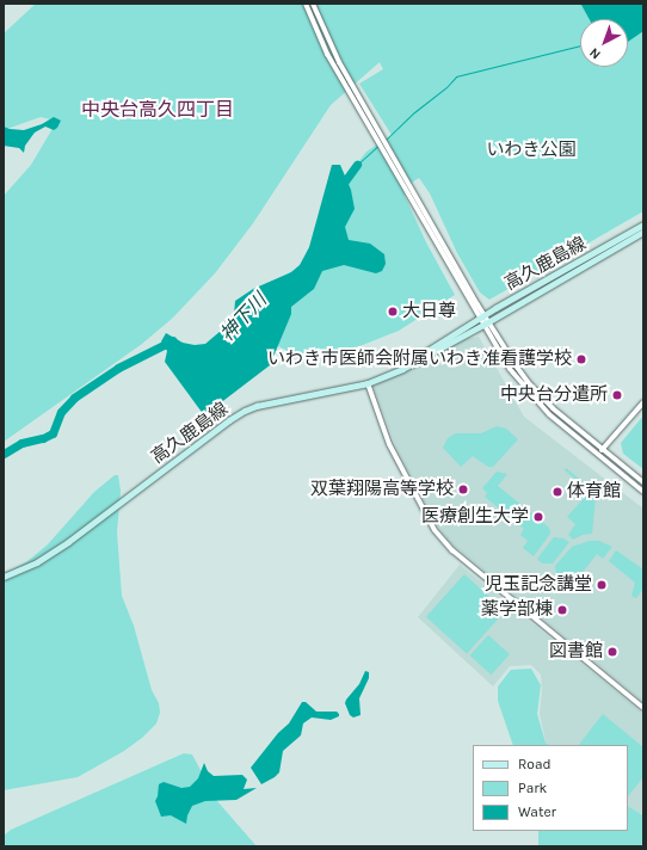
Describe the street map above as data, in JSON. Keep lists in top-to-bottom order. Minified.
{"streets":{"main road":["高久鹿島線"]},"districts":["中央台高久四丁目"],"water":["神下川"],"parks":["いわき公園"],"places":["大日尊","いわき市医師会附属いわき准看護学校","中央台分遣所","双葉翔陽高等学校","体育館","医療創生大学","児玉記念講堂","薬学部棟","図書館"],"legend":["Road","Park","Water"],"north":"bottom left"}
